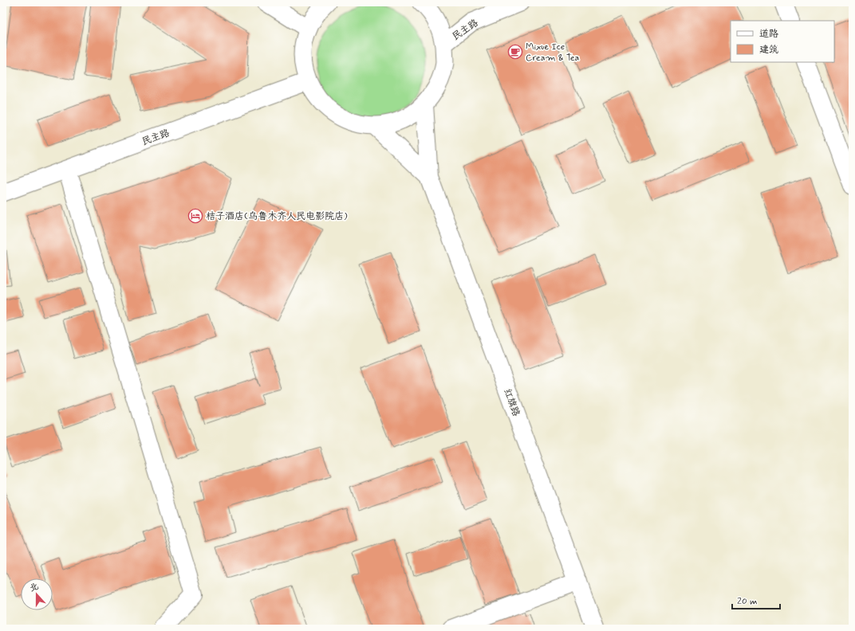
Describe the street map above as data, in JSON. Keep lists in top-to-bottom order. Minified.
{"streets":{"street":["民主路","红旗路"]},"places":{"cafe":["Mixue Ice Cream & Tea"],"hotel":["桔子酒店(乌鲁木齐人民电影院店)"]},"legend":["道路","建筑"],"scale_bar":"20 m","north":"top"}
